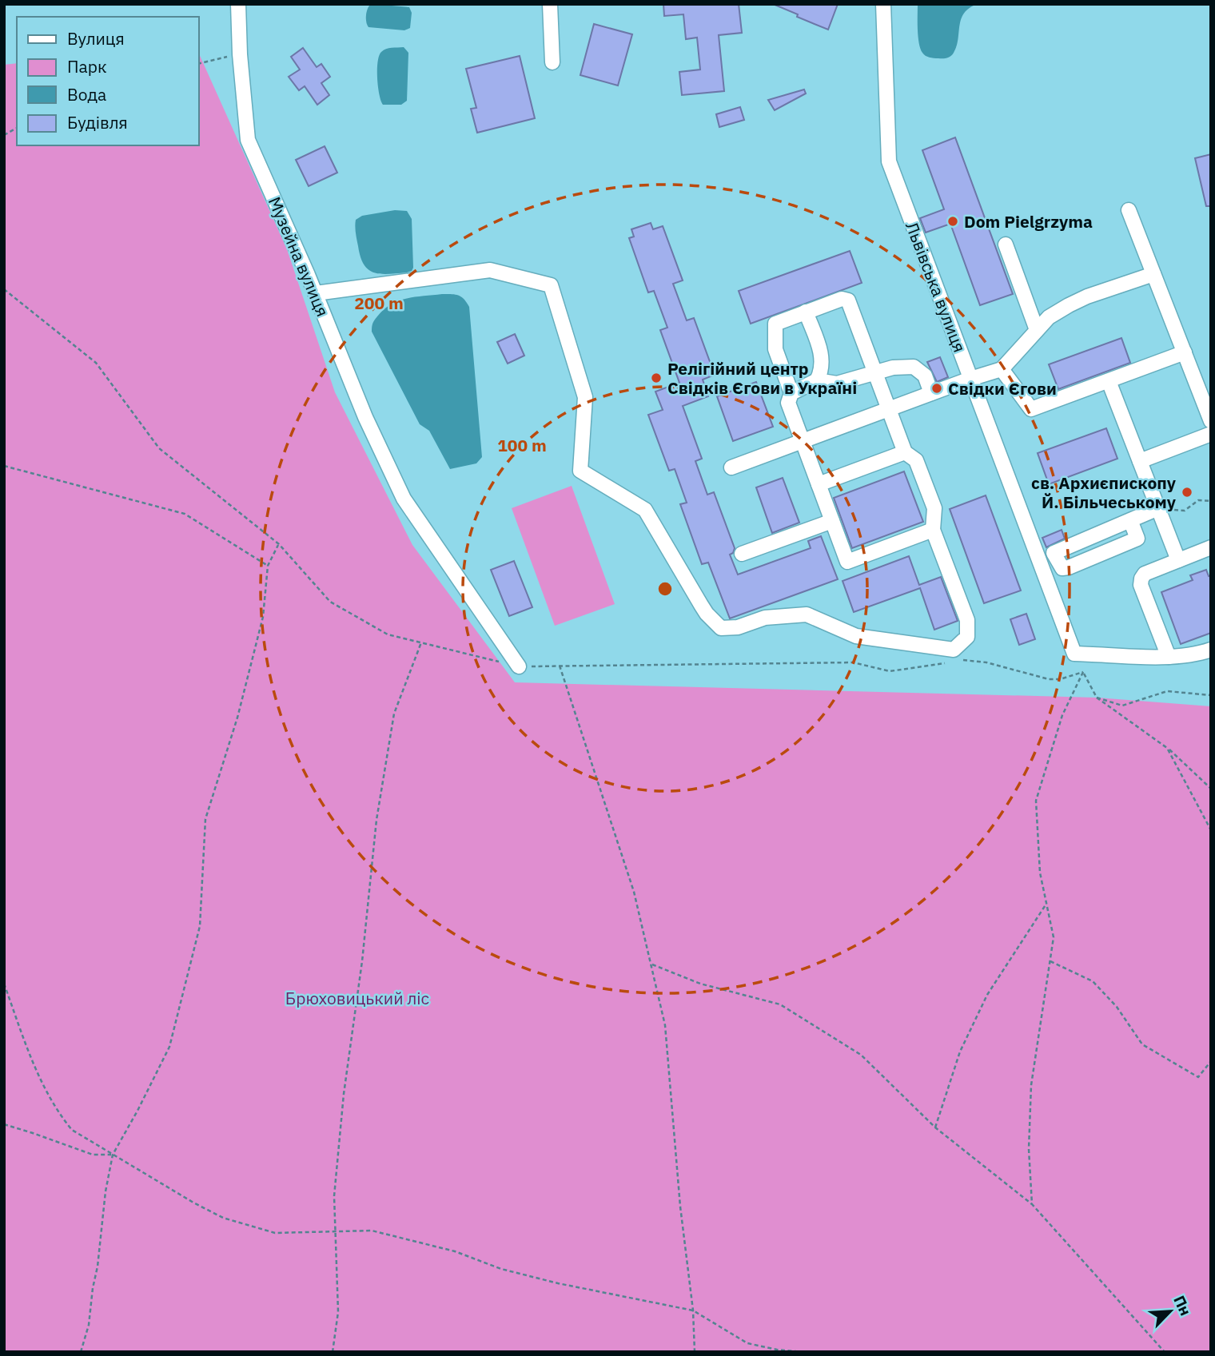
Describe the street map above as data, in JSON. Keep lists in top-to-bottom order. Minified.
{"streets":{"street":["Музейна вулиця","Львівська вулиця"]},"parks":["Брюховицький ліс"],"places":["Dom Pielgrzyma","Релігійний центр Свідків Єгови в Україні","Свідки Єгови","св. Архиєпископу Й. Більчеському"],"legend":["Вулиця","Парк","Вода","Будівля"],"north":"top right","rings":["200 m","100 m"]}
